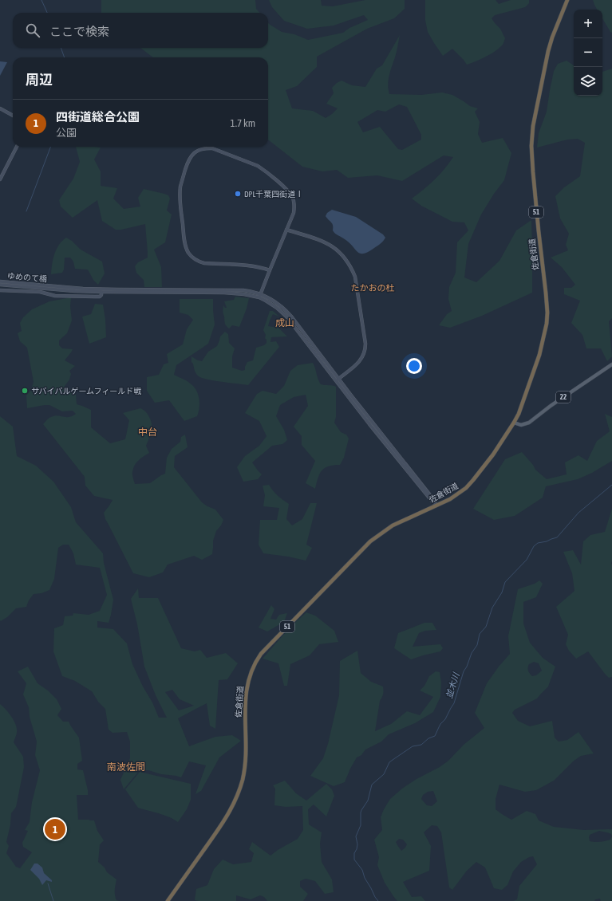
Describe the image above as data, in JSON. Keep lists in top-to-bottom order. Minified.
{"streets":{"highway":["51","佐倉街道"],"main road":["22"],"street":["ゆめのて橋"]},"crossings":[["佐倉街道","22"]],"districts":["たかおの杜","成山","中台","南波佐間"],"water":["並木川"],"places":["DPL千葉四街道Ⅰ","サバイバルゲームフィールド戦"],"page":{"map_buttons":["+","−"],"search":"ここで検索","heading":"周辺","list":[{"mark":"1","name":"四街道総合公園","note":"公園","value":"1.7 km"}],"pins":"1"}}
